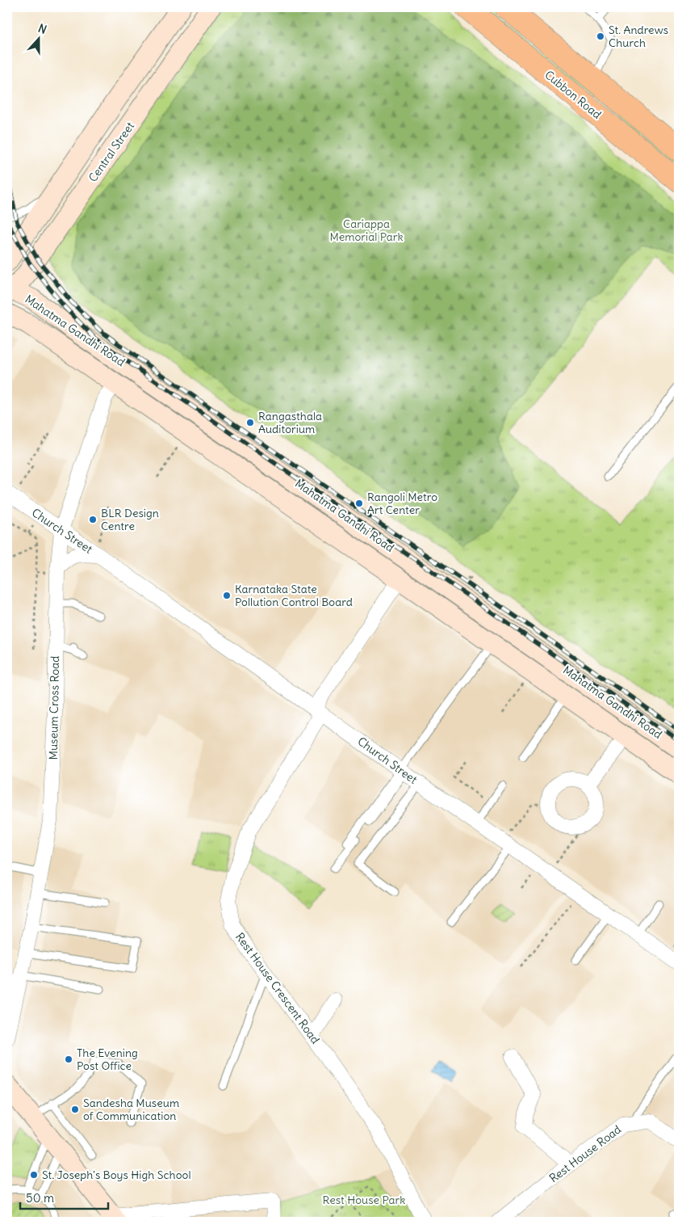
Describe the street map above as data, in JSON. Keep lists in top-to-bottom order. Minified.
{"streets":{"main road":["Cubbon Road","Central Street","Mahatma Gandhi Road"],"street":["Church Street","Museum Cross Road","Rest House Crescent Road","Rest House Road"]},"crossings":[["Central Street","Mahatma Gandhi Road"],["Mahatma Gandhi Road","Museum Cross Road"],["Mahatma Gandhi Road","Rest House Crescent Road"],["Church Street","Museum Cross Road"],["Church Street","Rest House Crescent Road"]],"parks":["Cariappa Memorial Park","Rest House Park"],"places":["St. Andrews Church","Rangasthala Auditorium","Rangoli Metro Art Center","BLR Design Centre","Karnataka State Pollution Control Board","The Evening Post Office","Sandesha Museum of Communication","St. Joseph's Boys High School"],"scale_bar":"50 m","north":"top"}
